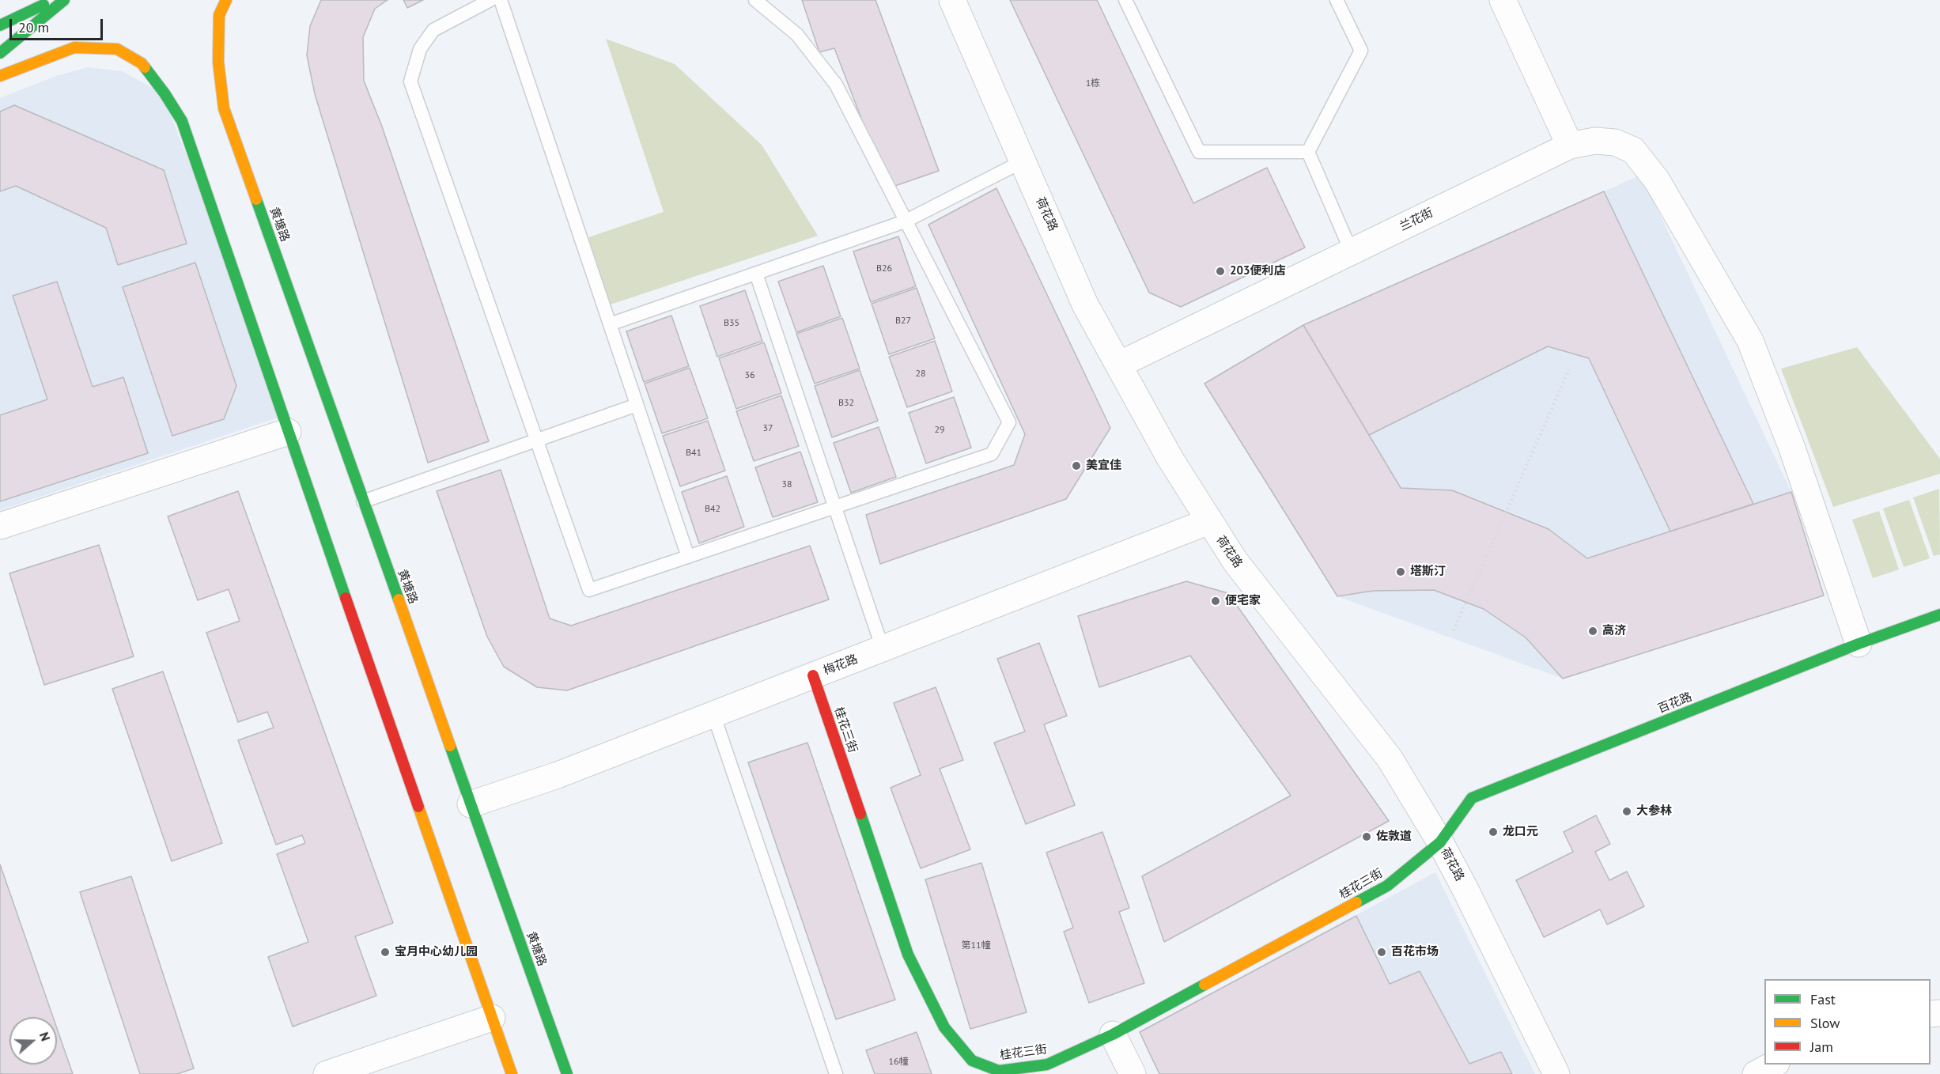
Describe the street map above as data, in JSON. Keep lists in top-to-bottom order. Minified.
{"streets":{"main road":["黄塘路","百花路","桂花三街"],"street":["荷花路","兰花街","梅花路"]},"crossings":[["荷花路","兰花街"],["荷花路","梅花路"],["荷花路","百花路"],["荷花路","桂花三街"],["兰花街","百花路"],["黄塘路","梅花路"],["梅花路","桂花三街"],["百花路","桂花三街"]],"places":["203便利店","美宜佳","塔斯汀","便宅家","高济","大参林","龙口元","佐敦道","宝月中心幼儿园","百花市场"],"house_numbers":["1栋","B26","B27","B35","28","36","B32","37","29","B41","38","B42","第11幢","16幢"],"legend":["Fast","Slow","Jam"],"scale_bar":"20 m","north":"right"}
